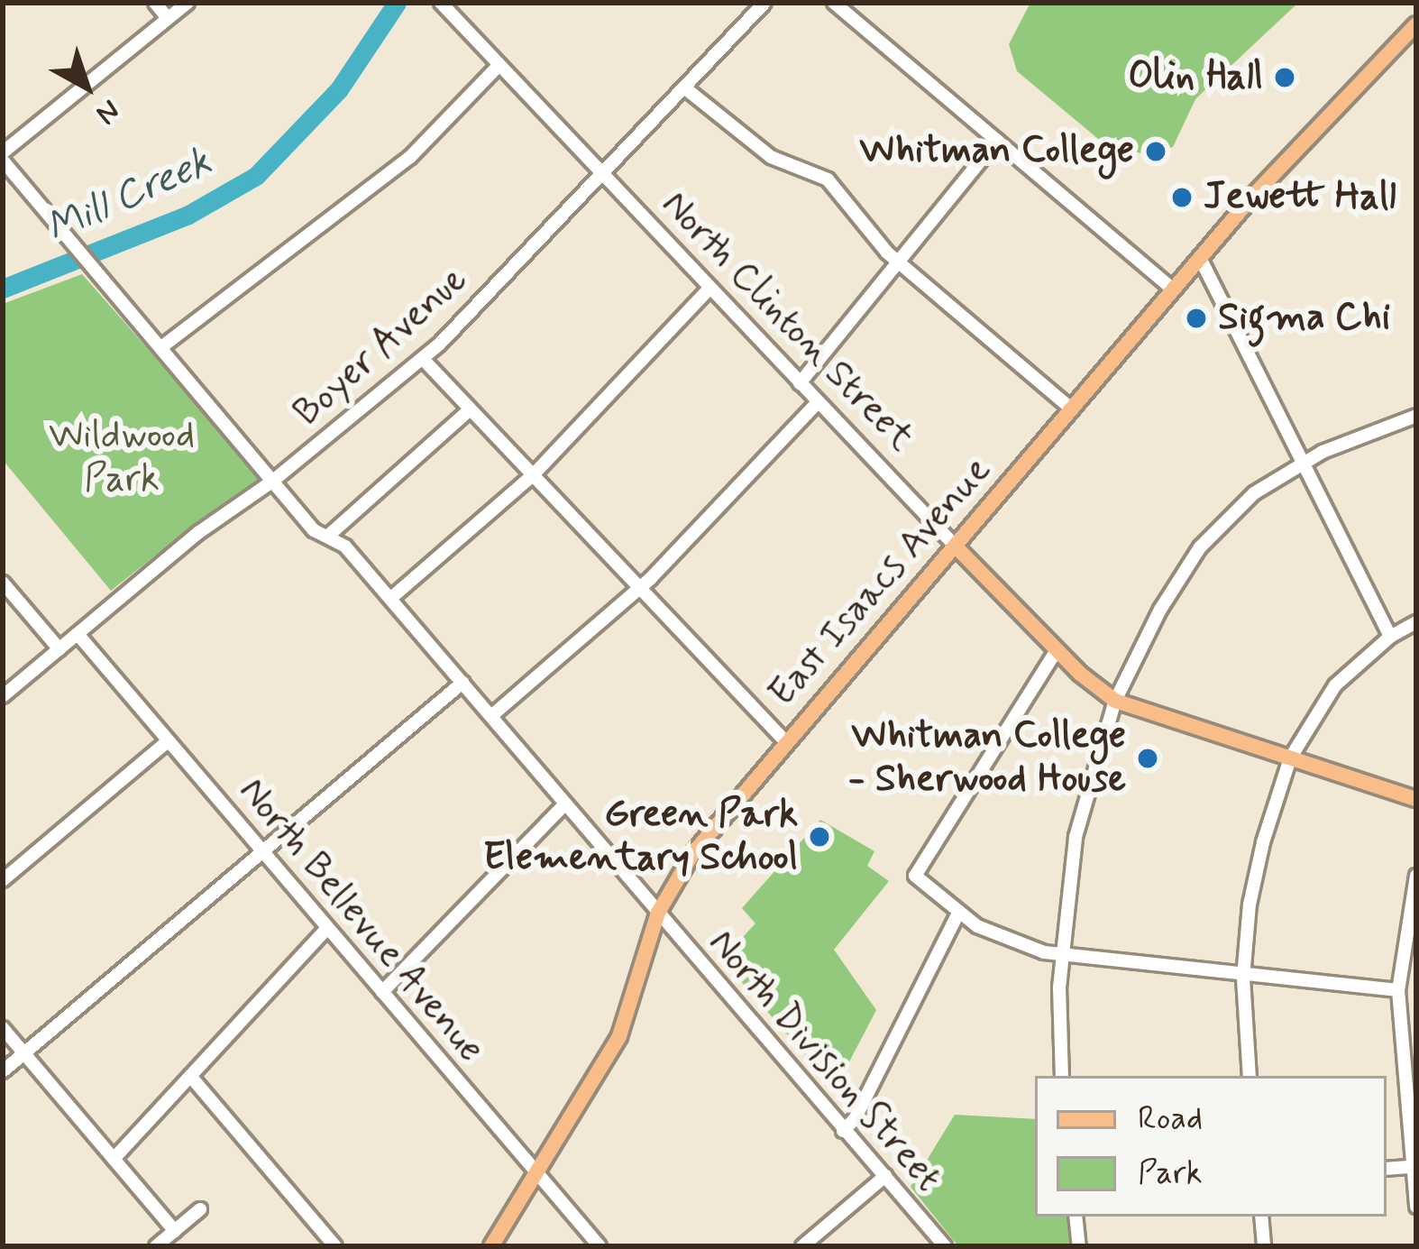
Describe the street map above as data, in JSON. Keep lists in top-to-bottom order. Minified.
{"streets":{"main road":["North Clinton Street","East Isaacs Avenue"],"street":["Boyer Avenue","North Bellevue Avenue","North Division Street"]},"crossings":[["North Clinton Street","Boyer Avenue"],["North Clinton Street","East Isaacs Avenue"],["Boyer Avenue","North Bellevue Avenue"],["Boyer Avenue","North Division Street"],["East Isaacs Avenue","North Bellevue Avenue"],["East Isaacs Avenue","North Division Street"]],"water":["Mill Creek"],"parks":["Wildwood Park"],"places":["Olin Hall","Whitman College","Jewett Hall","Sigma Chi","Whitman College - Sherwood House","Green Park Elementary School"],"legend":["Road","Park"],"north":"bottom right"}
